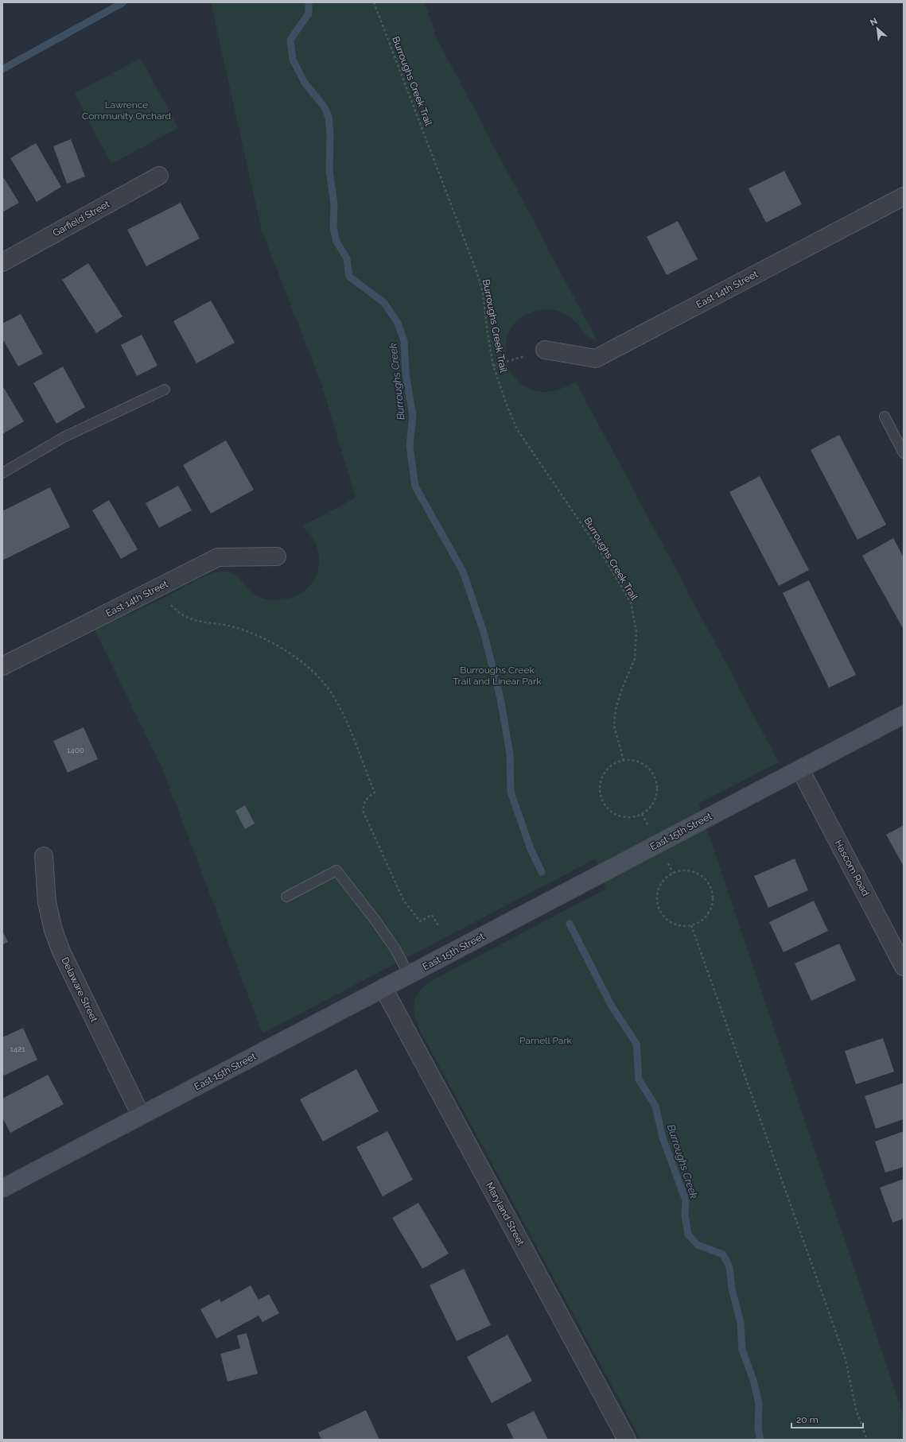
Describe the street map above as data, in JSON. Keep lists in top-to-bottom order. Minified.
{"streets":{"main road":["East 15th Street"],"street":["Garfield Street","East 14th Street","Hascom Road","Delaware Street","Maryland Street"],"path":["Burroughs Creek Trail"]},"crossings":[["East 15th Street","Hascom Road"],["East 15th Street","Delaware Street"],["East 15th Street","Maryland Street"]],"water":["Burroughs Creek"],"parks":["Lawrence Community Orchard","Burroughs Creek Trail and Linear Park","Parnell Park"],"house_numbers":["1400","1421"],"scale_bar":"20 m","north":"top left"}
